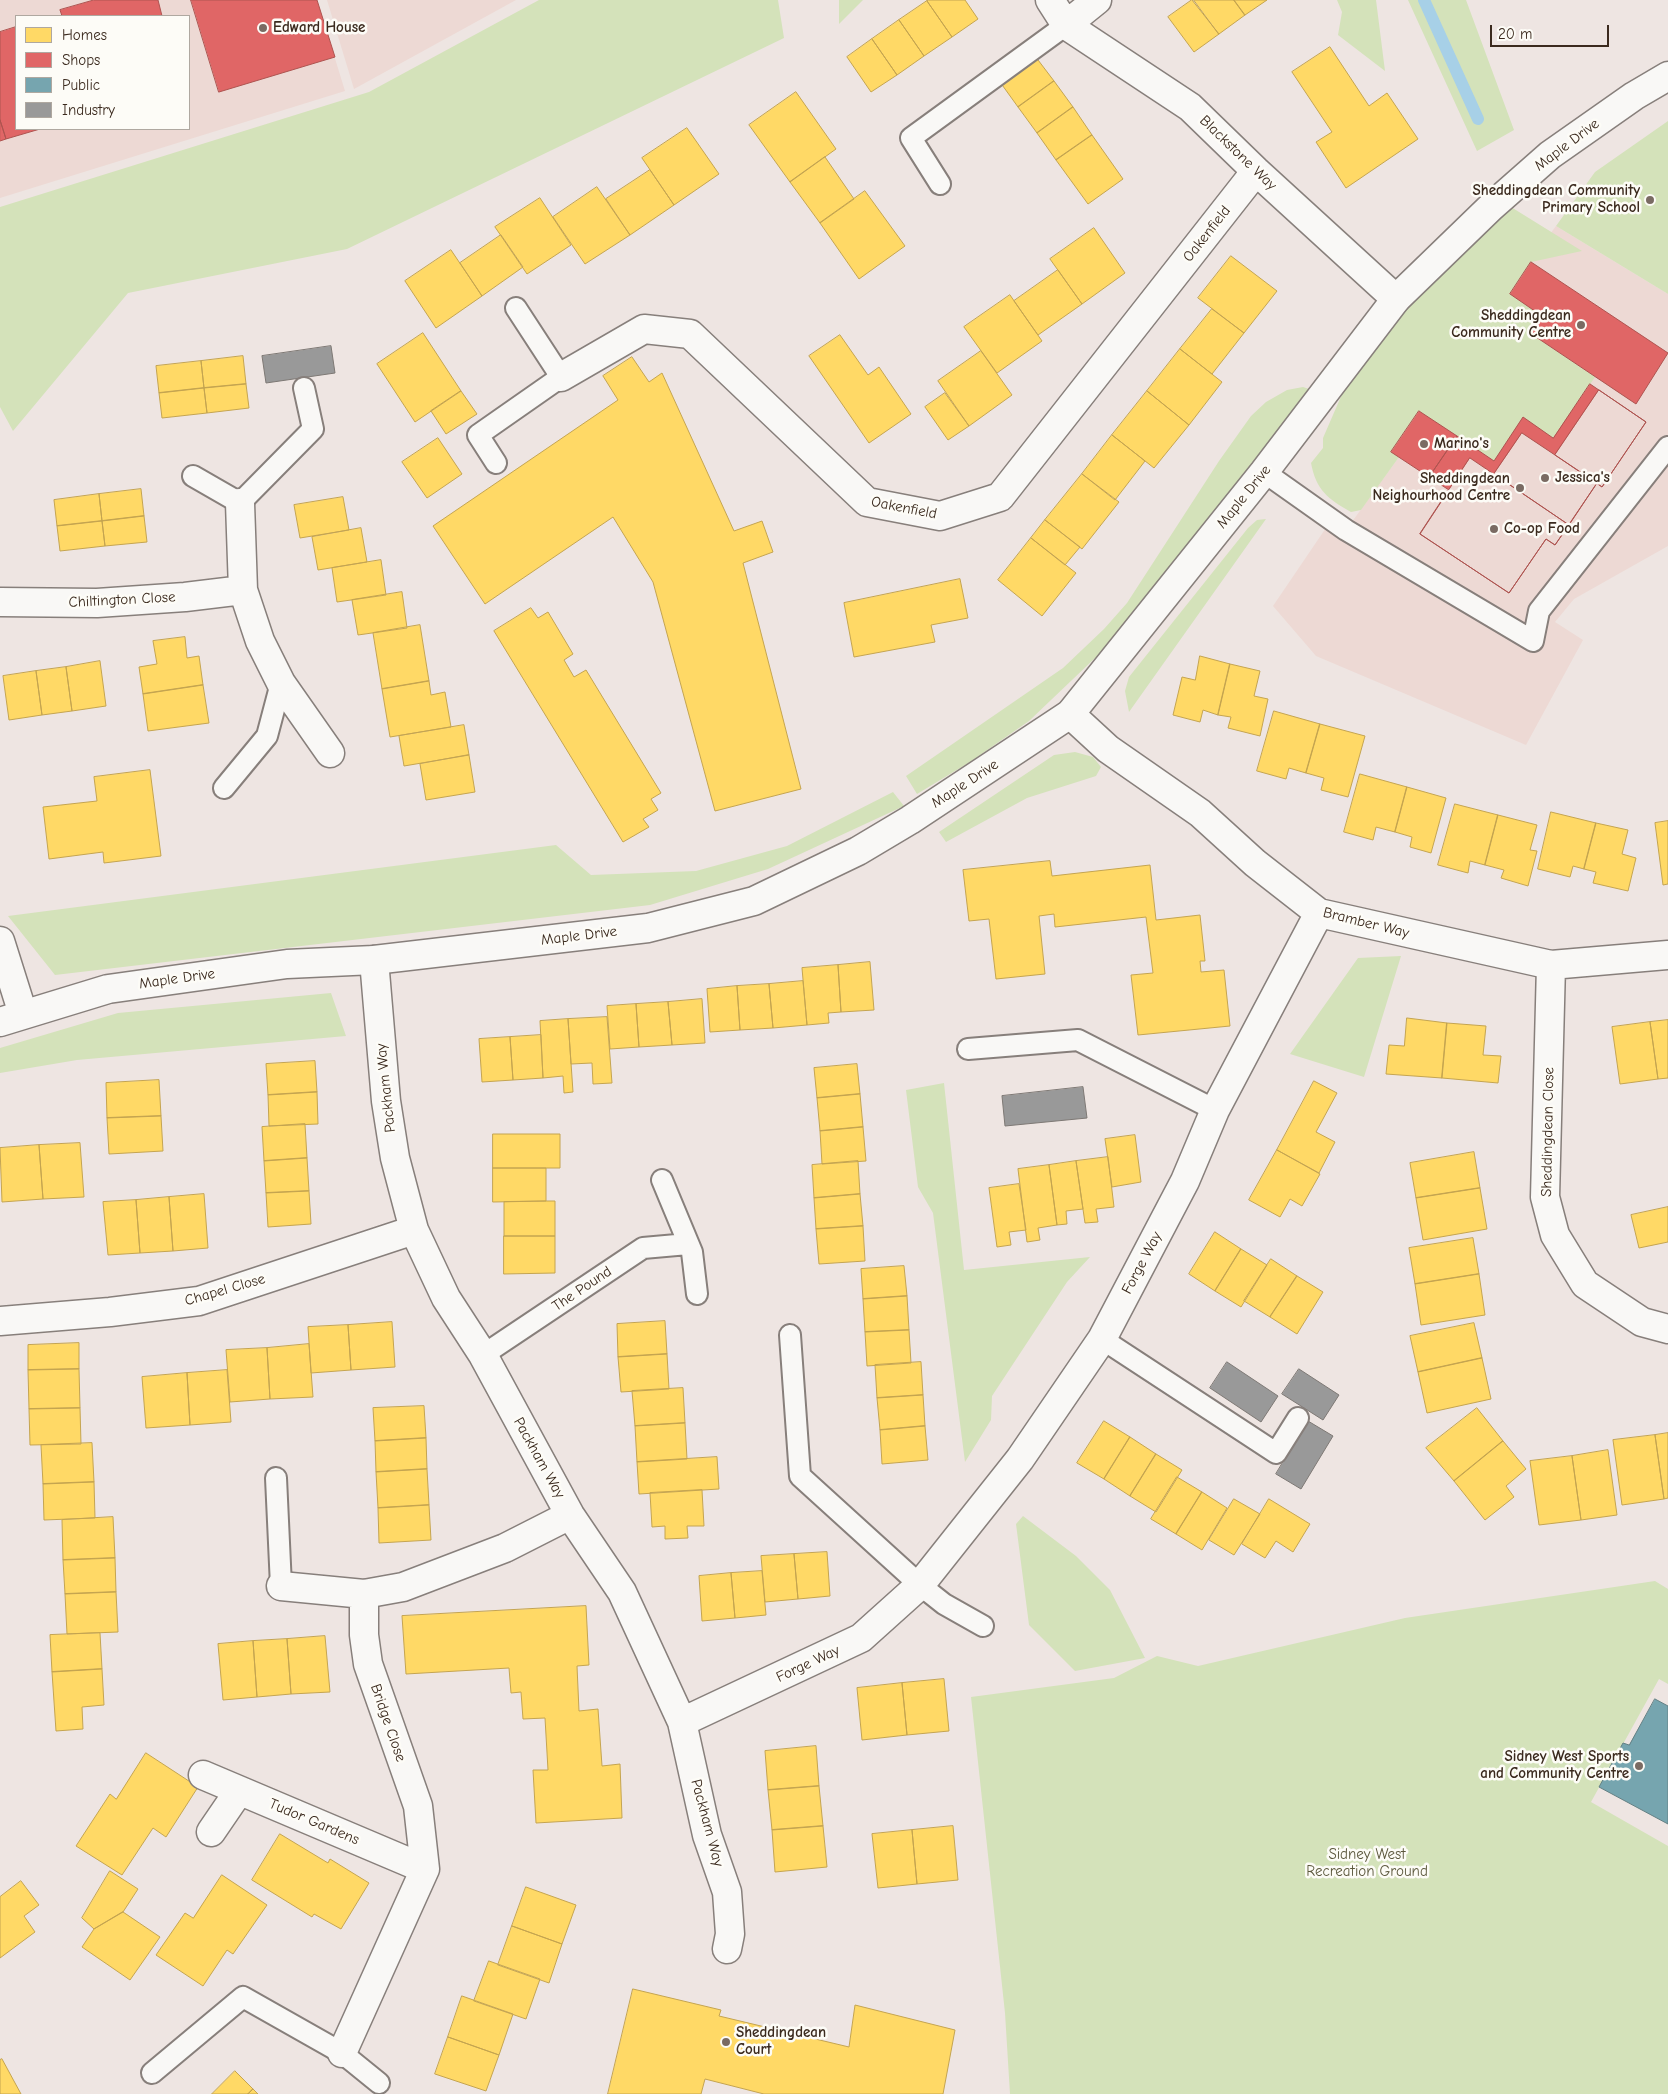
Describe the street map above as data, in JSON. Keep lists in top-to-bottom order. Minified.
{"streets":{"street":["Maple Drive","Blackstone Way","Oakenfield","Chiltington Close","Bramber Way","Packham Way","Sheddingdean Close","Forge Way","Chapel Close","Bridge Close","Tudor Gardens"],"lane":["The Pound"]},"crossings":[["Maple Drive","Blackstone Way"],["Maple Drive","Bramber Way"],["Maple Drive","Packham Way"],["Blackstone Way","Oakenfield"],["Bramber Way","Sheddingdean Close"],["Bramber Way","Forge Way"],["Packham Way","Forge Way"],["Packham Way","The Pound"],["Packham Way","Chapel Close"],["Bridge Close","Tudor Gardens"]],"parks":["Sidney West Recreation Ground"],"places":["Edward House","Sheddingdean Community Primary School","Sheddingdean Community Centre","Marino's","Jessica's","Sheddingdean Neighourhood Centre","Co-op Food","Sidney West Sports and Community Centre","Sheddingdean Court"],"legend":["Homes","Shops","Public","Industry"],"scale_bar":"20 m"}
